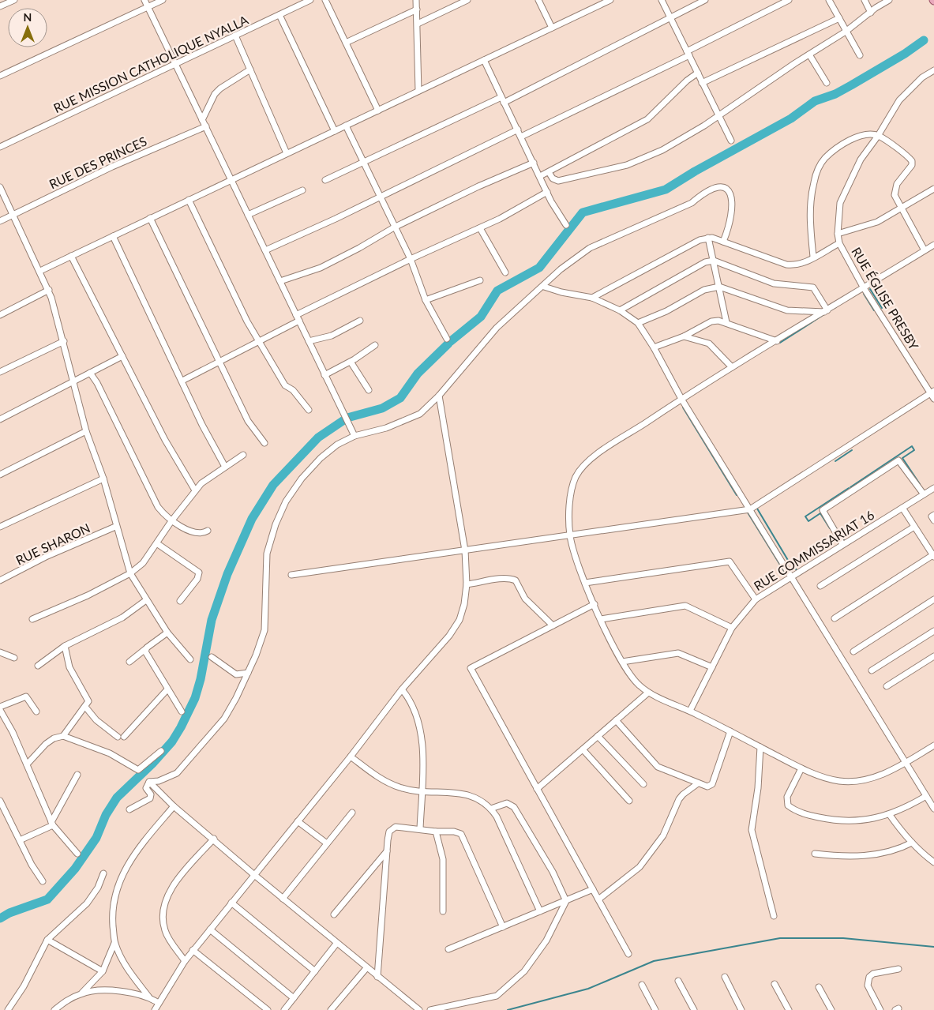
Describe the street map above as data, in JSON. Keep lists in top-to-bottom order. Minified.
{"streets":{"street":["RUE MISSION CATHOLIQUE NYALLA","RUE DES PRINCES","RUE ÉGLISE PRESBY","RUE SHARON","RUE COMMISSARIAT 16"]},"north":"top"}
